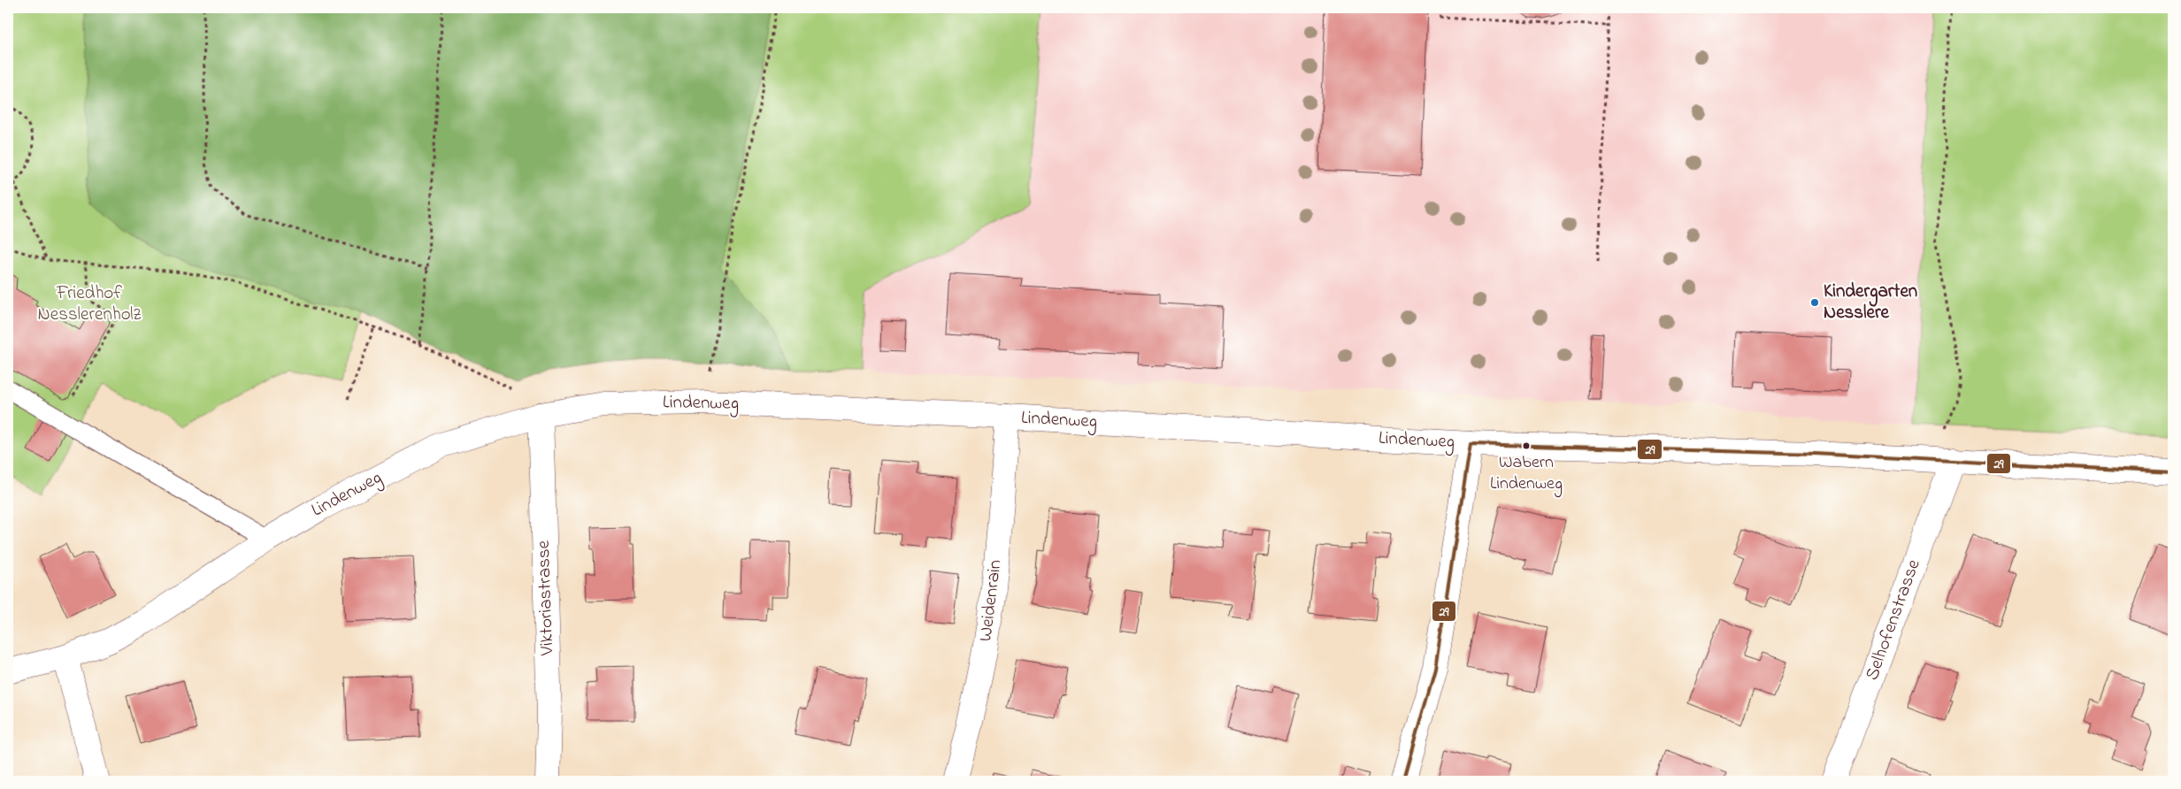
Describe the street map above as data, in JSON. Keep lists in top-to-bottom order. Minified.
{"streets":{"street":["Lindenweg","Viktoriastrasse","Weidenrain","Selhofenstrasse"]},"crossings":[["Lindenweg","Viktoriastrasse"],["Lindenweg","Weidenrain"],["Lindenweg","Selhofenstrasse"]],"parks":["Friedhof Nesslerenholz"],"places":["Kindergarten Nesslere","Wabern Lindenweg"],"lines":["transit line 29"]}
